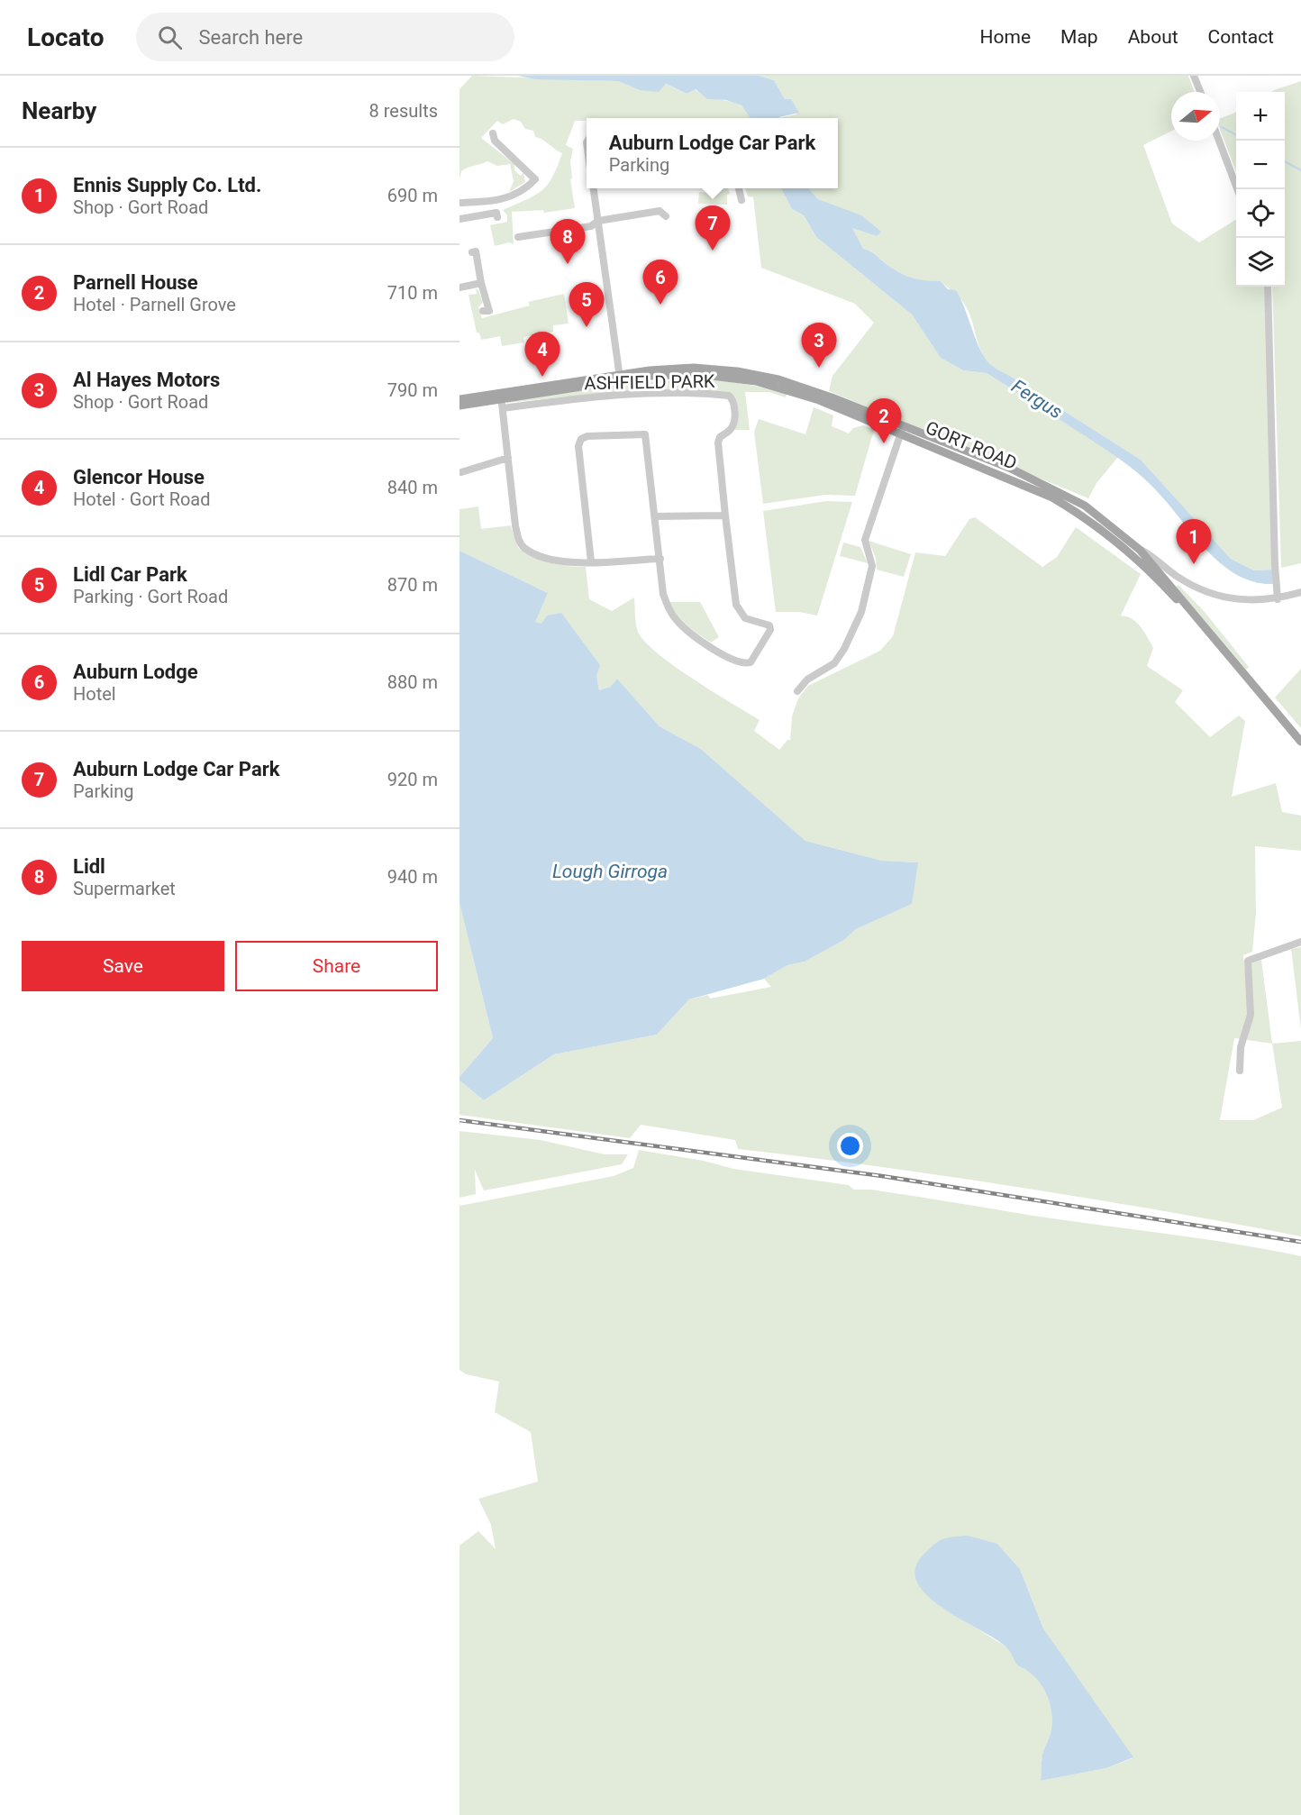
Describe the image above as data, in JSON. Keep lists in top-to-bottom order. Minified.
{"streets":{"main road":["GORT ROAD"],"street":["ASHFIELD PARK"]},"crossings":[["ASHFIELD PARK","GORT ROAD"]],"water":["Fergus","Lough Girroga"],"north":"right","page":{"header":"Locato","search":"Search here","nav":["Home","Map","About","Contact"],"heading":["Nearby","8 results"],"map_buttons":["+","−"],"popup":["Auburn Lodge Car Park","Parking"],"list":[{"mark":"1","name":"Ennis Supply Co. Ltd.","note":"Shop · Gort Road","value":"690 m"},{"mark":"2","name":"Parnell House","note":"Hotel · Parnell Grove","value":"710 m"},{"mark":"3","name":"Al Hayes Motors","note":"Shop · Gort Road","value":"790 m"},{"mark":"4","name":"Glencor House","note":"Hotel · Gort Road","value":"840 m"},{"mark":"5","name":"Lidl Car Park","note":"Parking · Gort Road","value":"870 m"},{"mark":"6","name":"Auburn Lodge","note":"Hotel","value":"880 m"},{"mark":"7","name":"Auburn Lodge Car Park","note":"Parking","value":"920 m"},{"mark":"8","name":"Lidl","note":"Supermarket","value":"940 m"}],"pins":["7","8","6","5","3","4","2","1"],"buttons":["Save","Share"]}}
